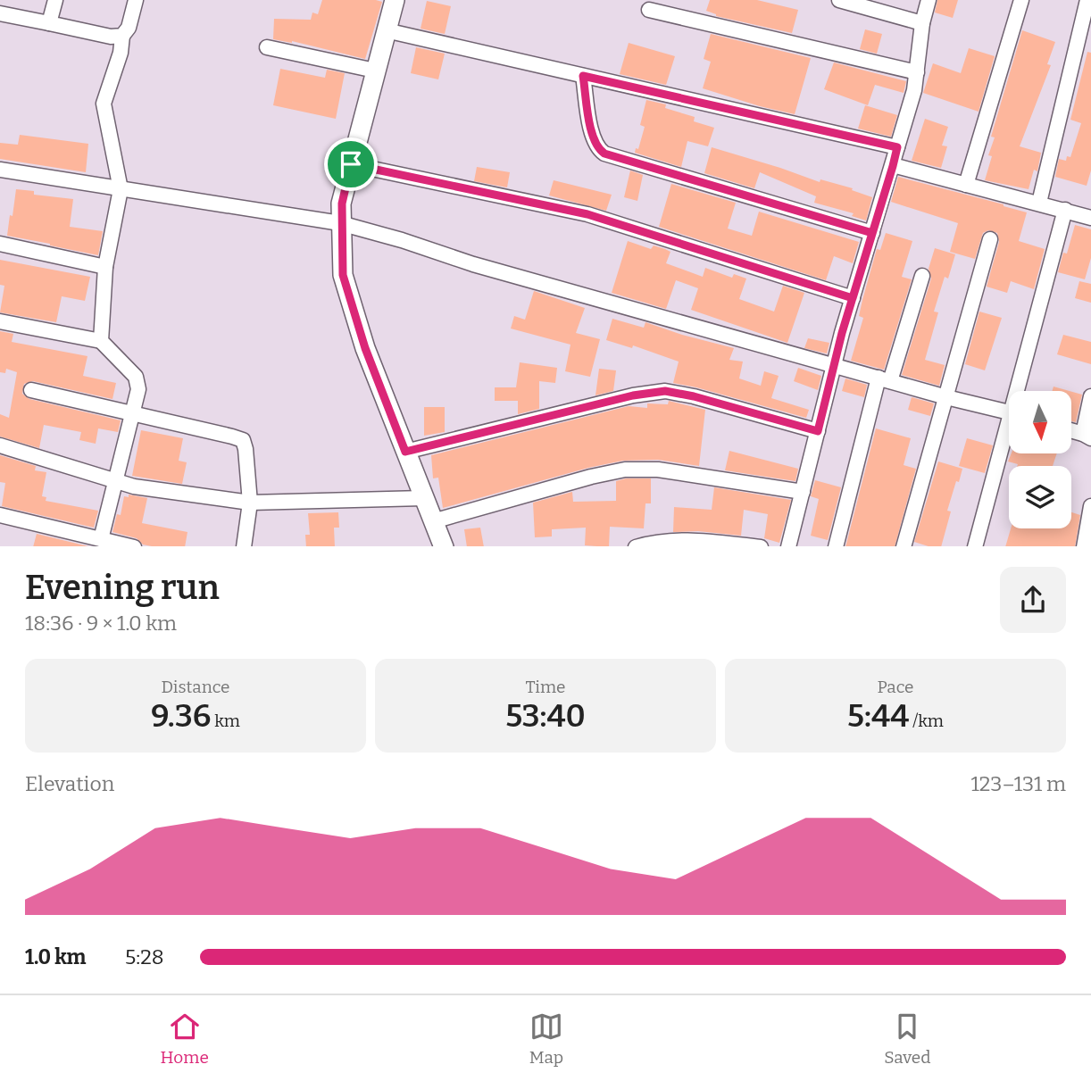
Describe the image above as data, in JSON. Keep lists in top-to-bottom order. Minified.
{"north":"bottom","page":{"heading":["Evening run","18:36 · 9 × 1.0 km"],"stats":[["Distance","9.36 km"],["Time","53:40"],["Pace","5:44 /km"]],"chart":["Elevation","123–131 m"],"list":[{"name":"1.0 km","note":"5:28"}],"tabs":["Home","Map","Saved"]}}
